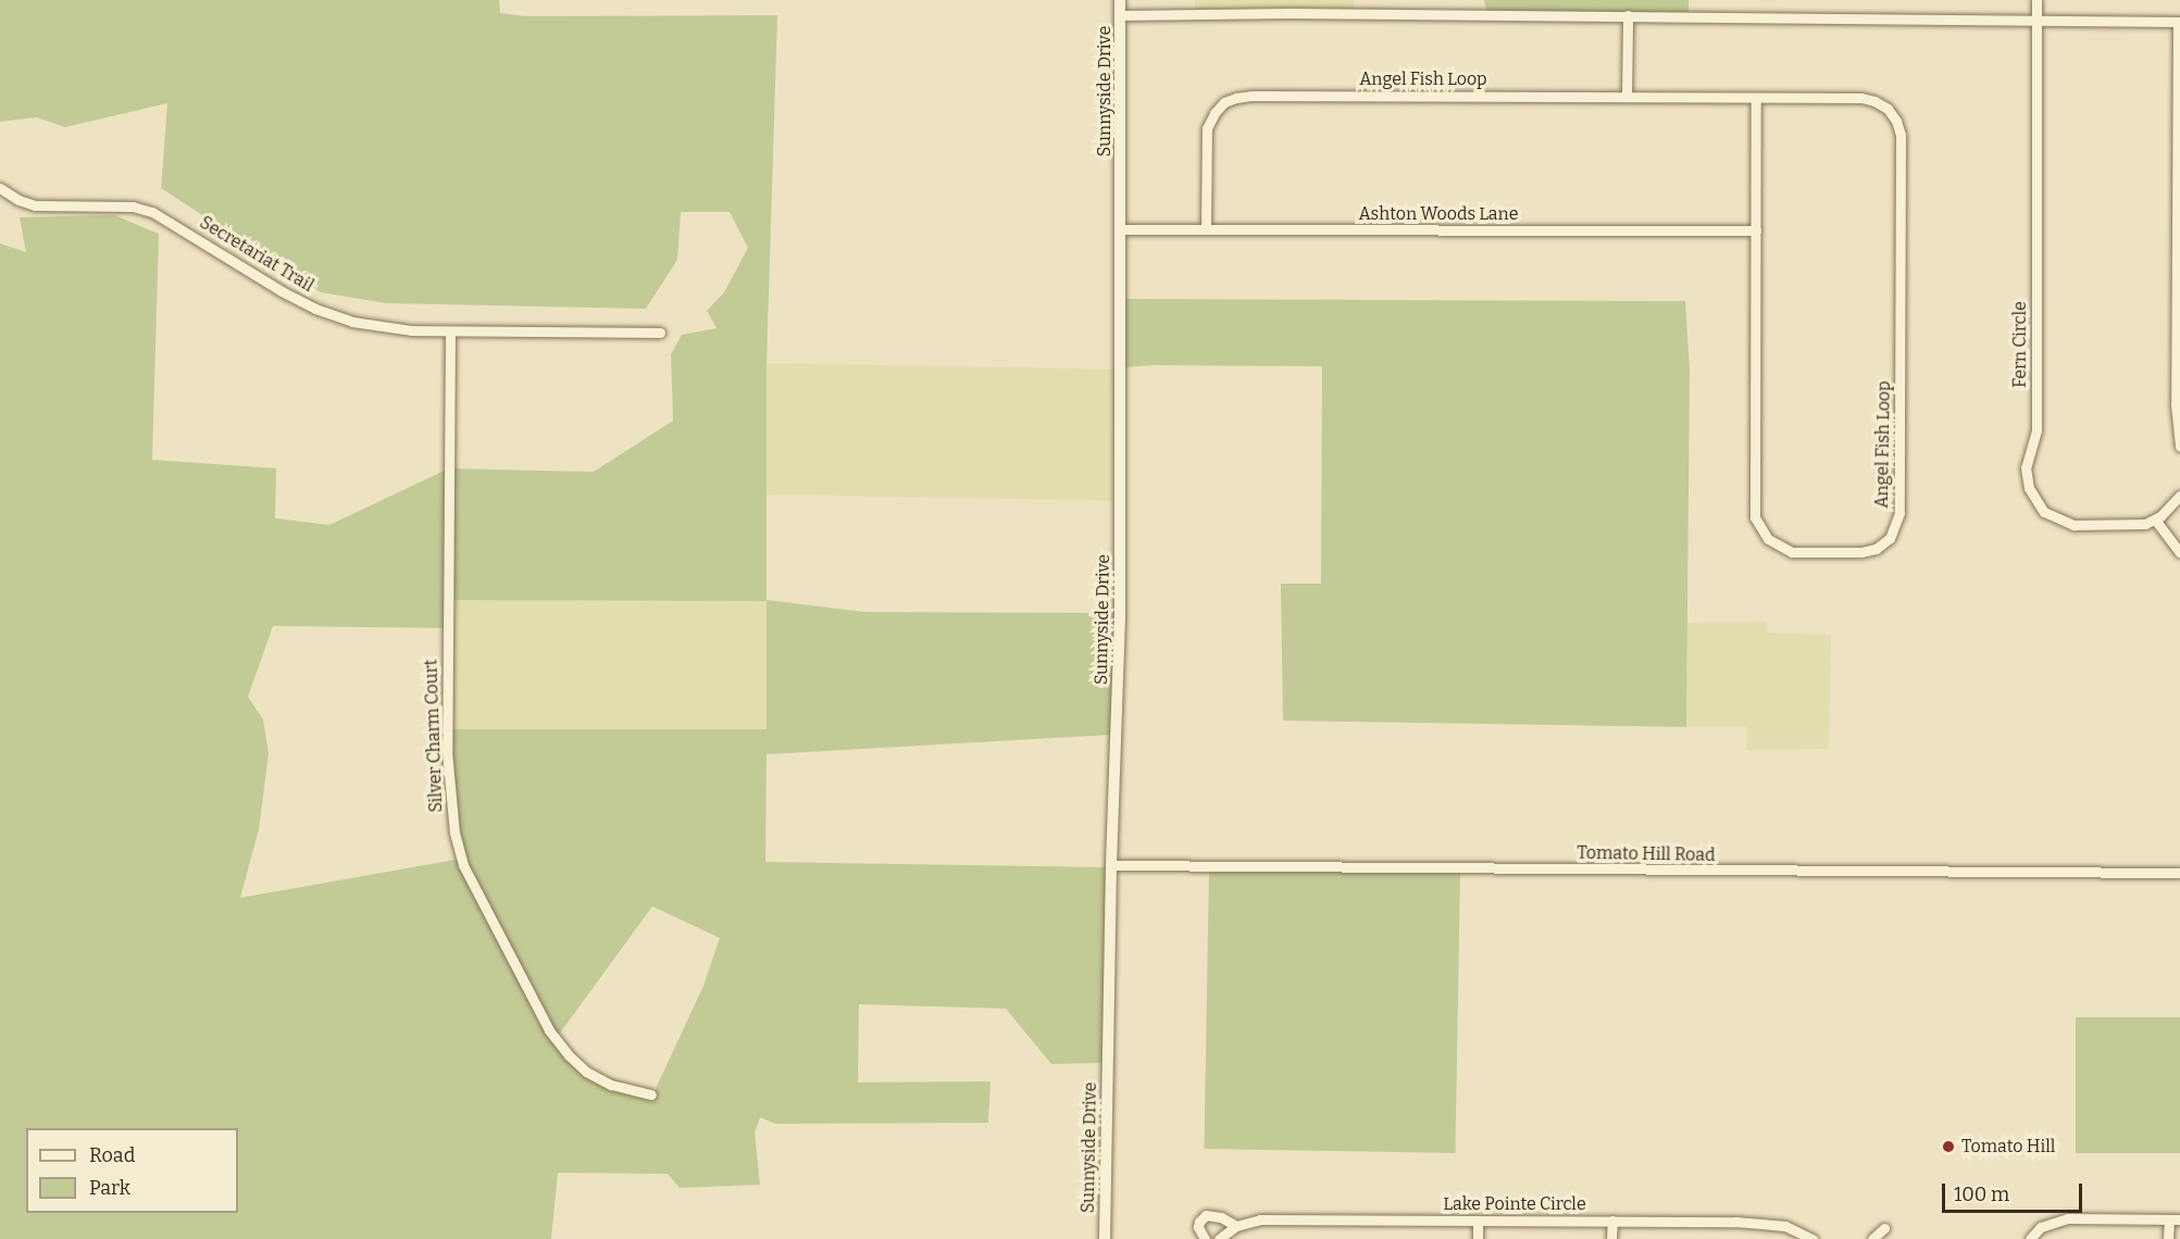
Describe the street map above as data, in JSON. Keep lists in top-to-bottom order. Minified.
{"streets":{"street":["Angel Fish Loop","Sunnyside Drive","Ashton Woods Lane","Secretariat Trail","Fern Circle","Silver Charm Court","Tomato Hill Road","Lake Pointe Circle"]},"crossings":[["Angel Fish Loop","Ashton Woods Lane"],["Sunnyside Drive","Ashton Woods Lane"],["Sunnyside Drive","Tomato Hill Road"],["Secretariat Trail","Silver Charm Court"]],"places":["Tomato Hill"],"legend":["Road","Park"],"scale_bar":"100 m"}
